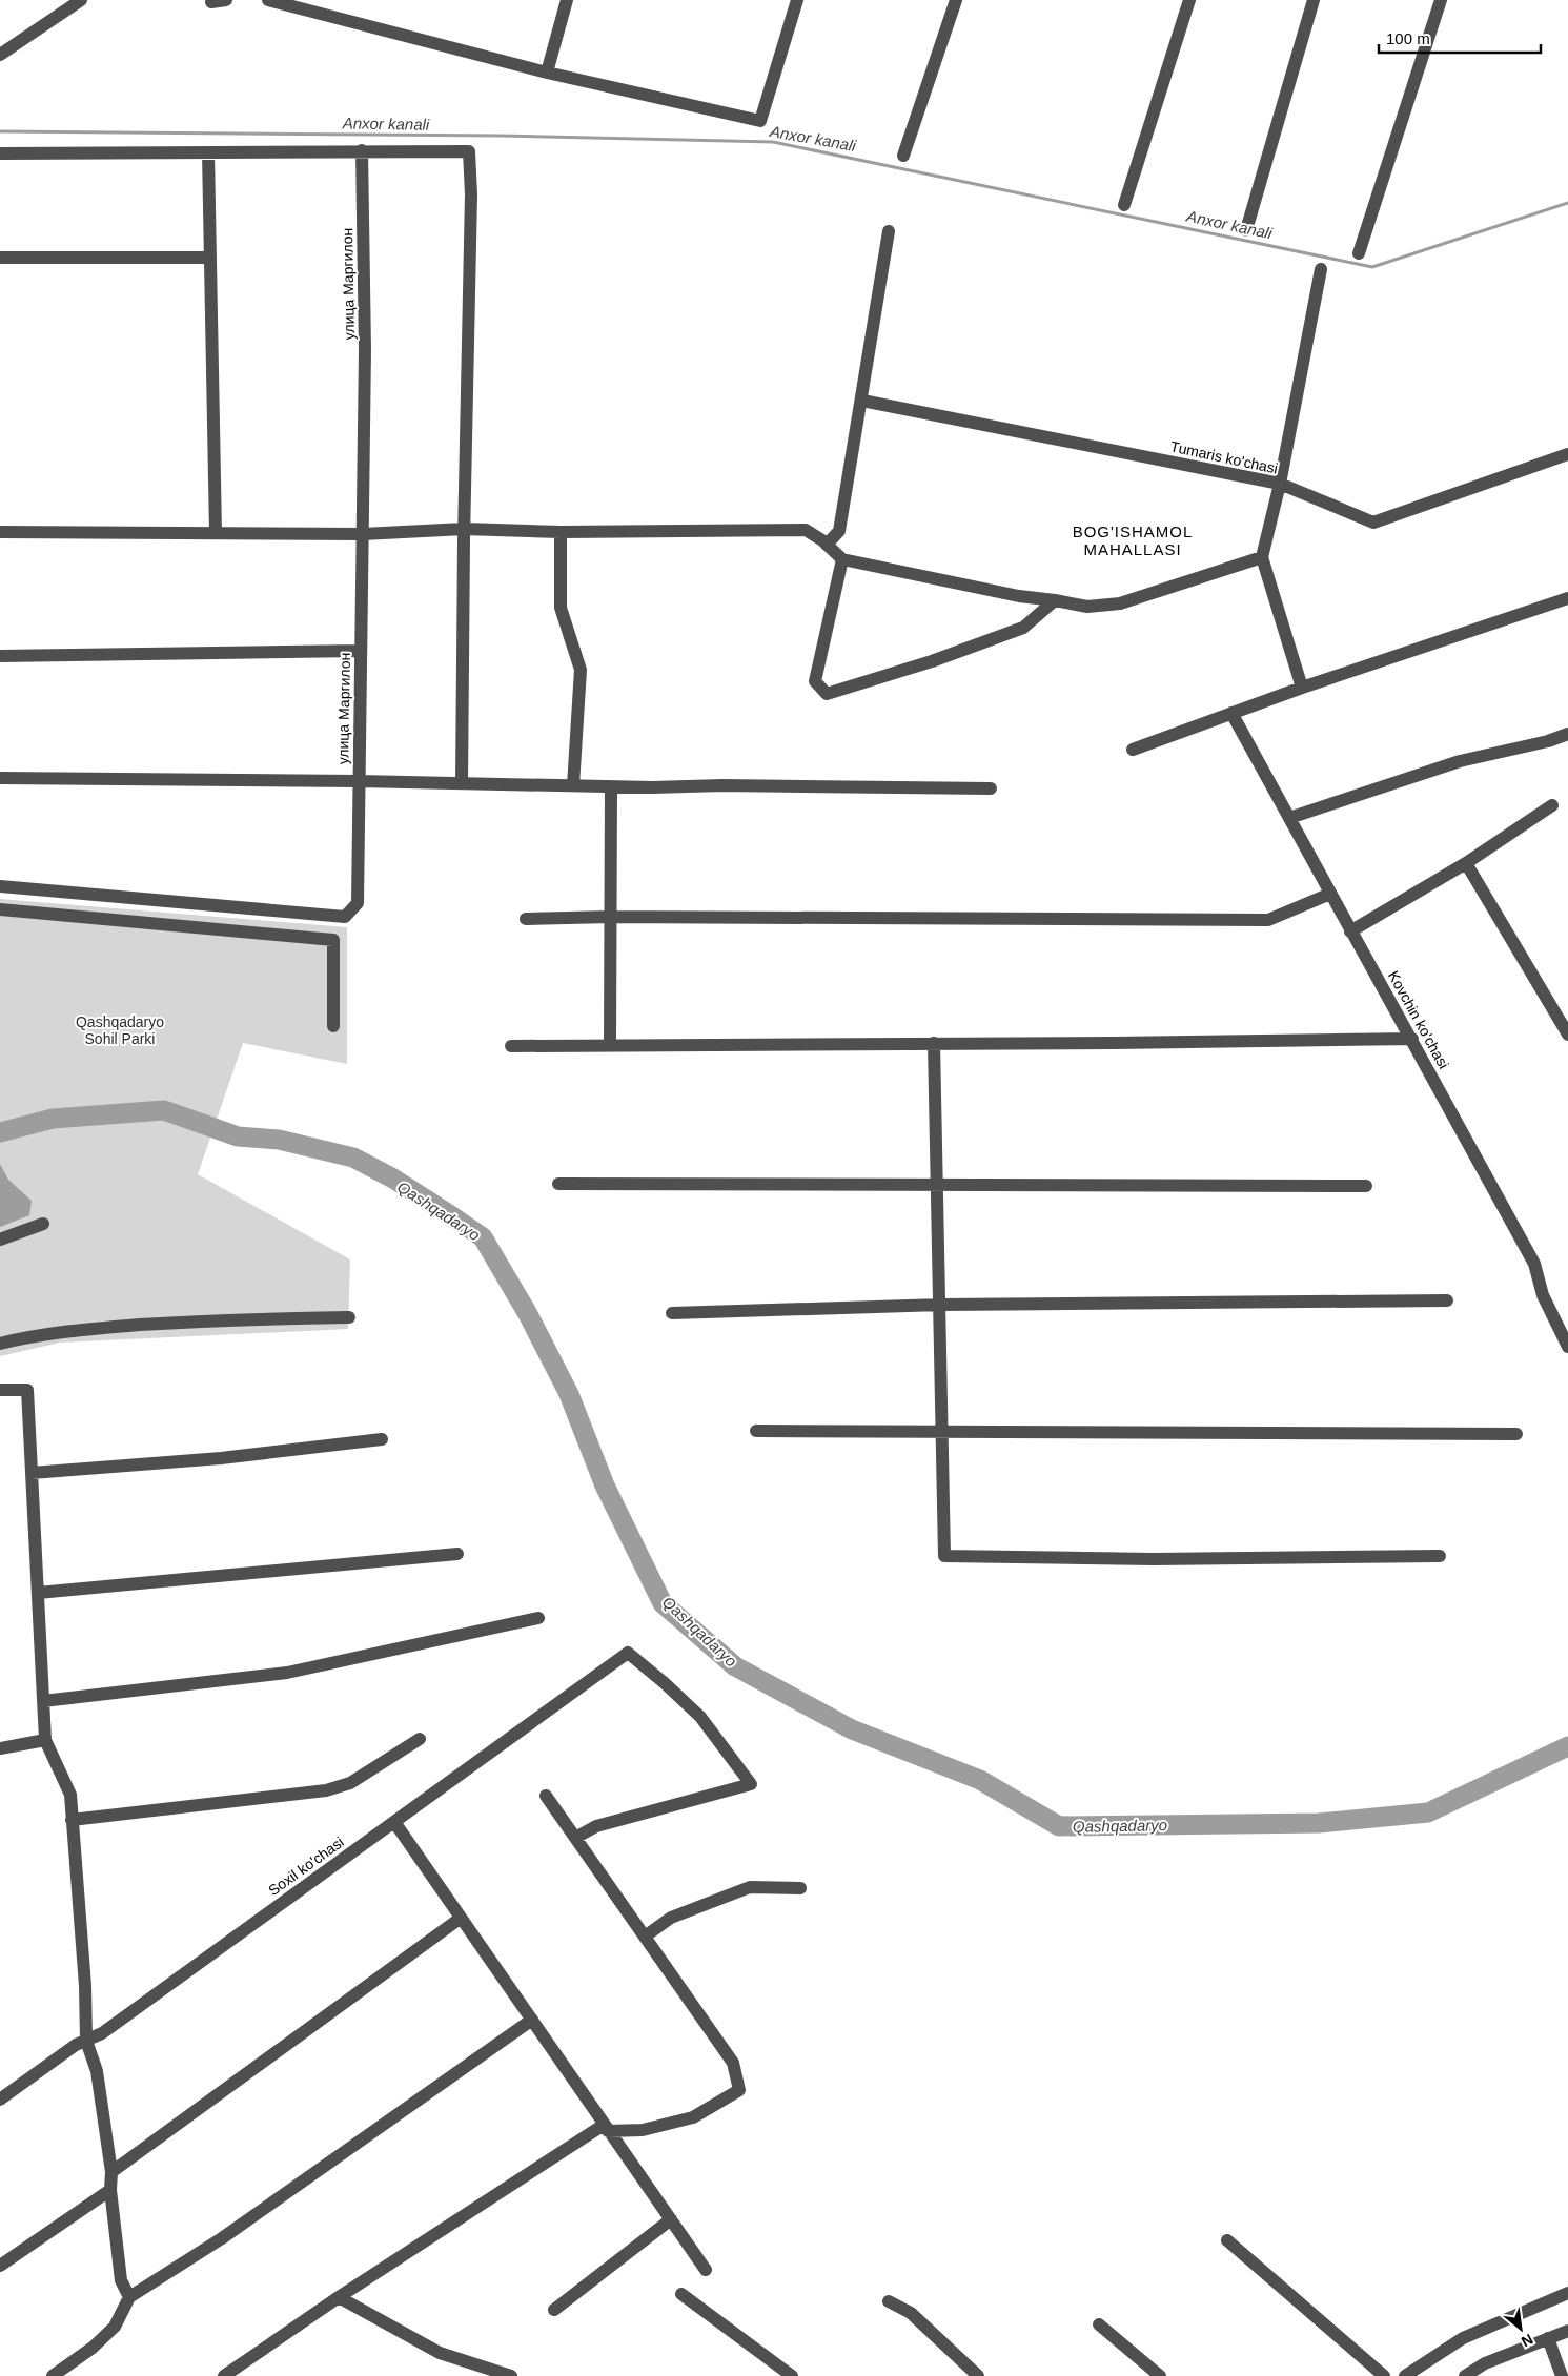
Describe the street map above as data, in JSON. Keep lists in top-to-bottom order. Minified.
{"streets":{"street":["улица Маргилон","Tumaris ko'chasi","Kovchin ko'chasi","Soxil ko'chasi"]},"districts":["BOG'ISHAMOL MAHALLASI"],"water":["Anxor kanali","Qashqadaryo"],"parks":["Qashqadaryo Sohil Parki"],"scale_bar":"100 m","north":"bottom right"}
